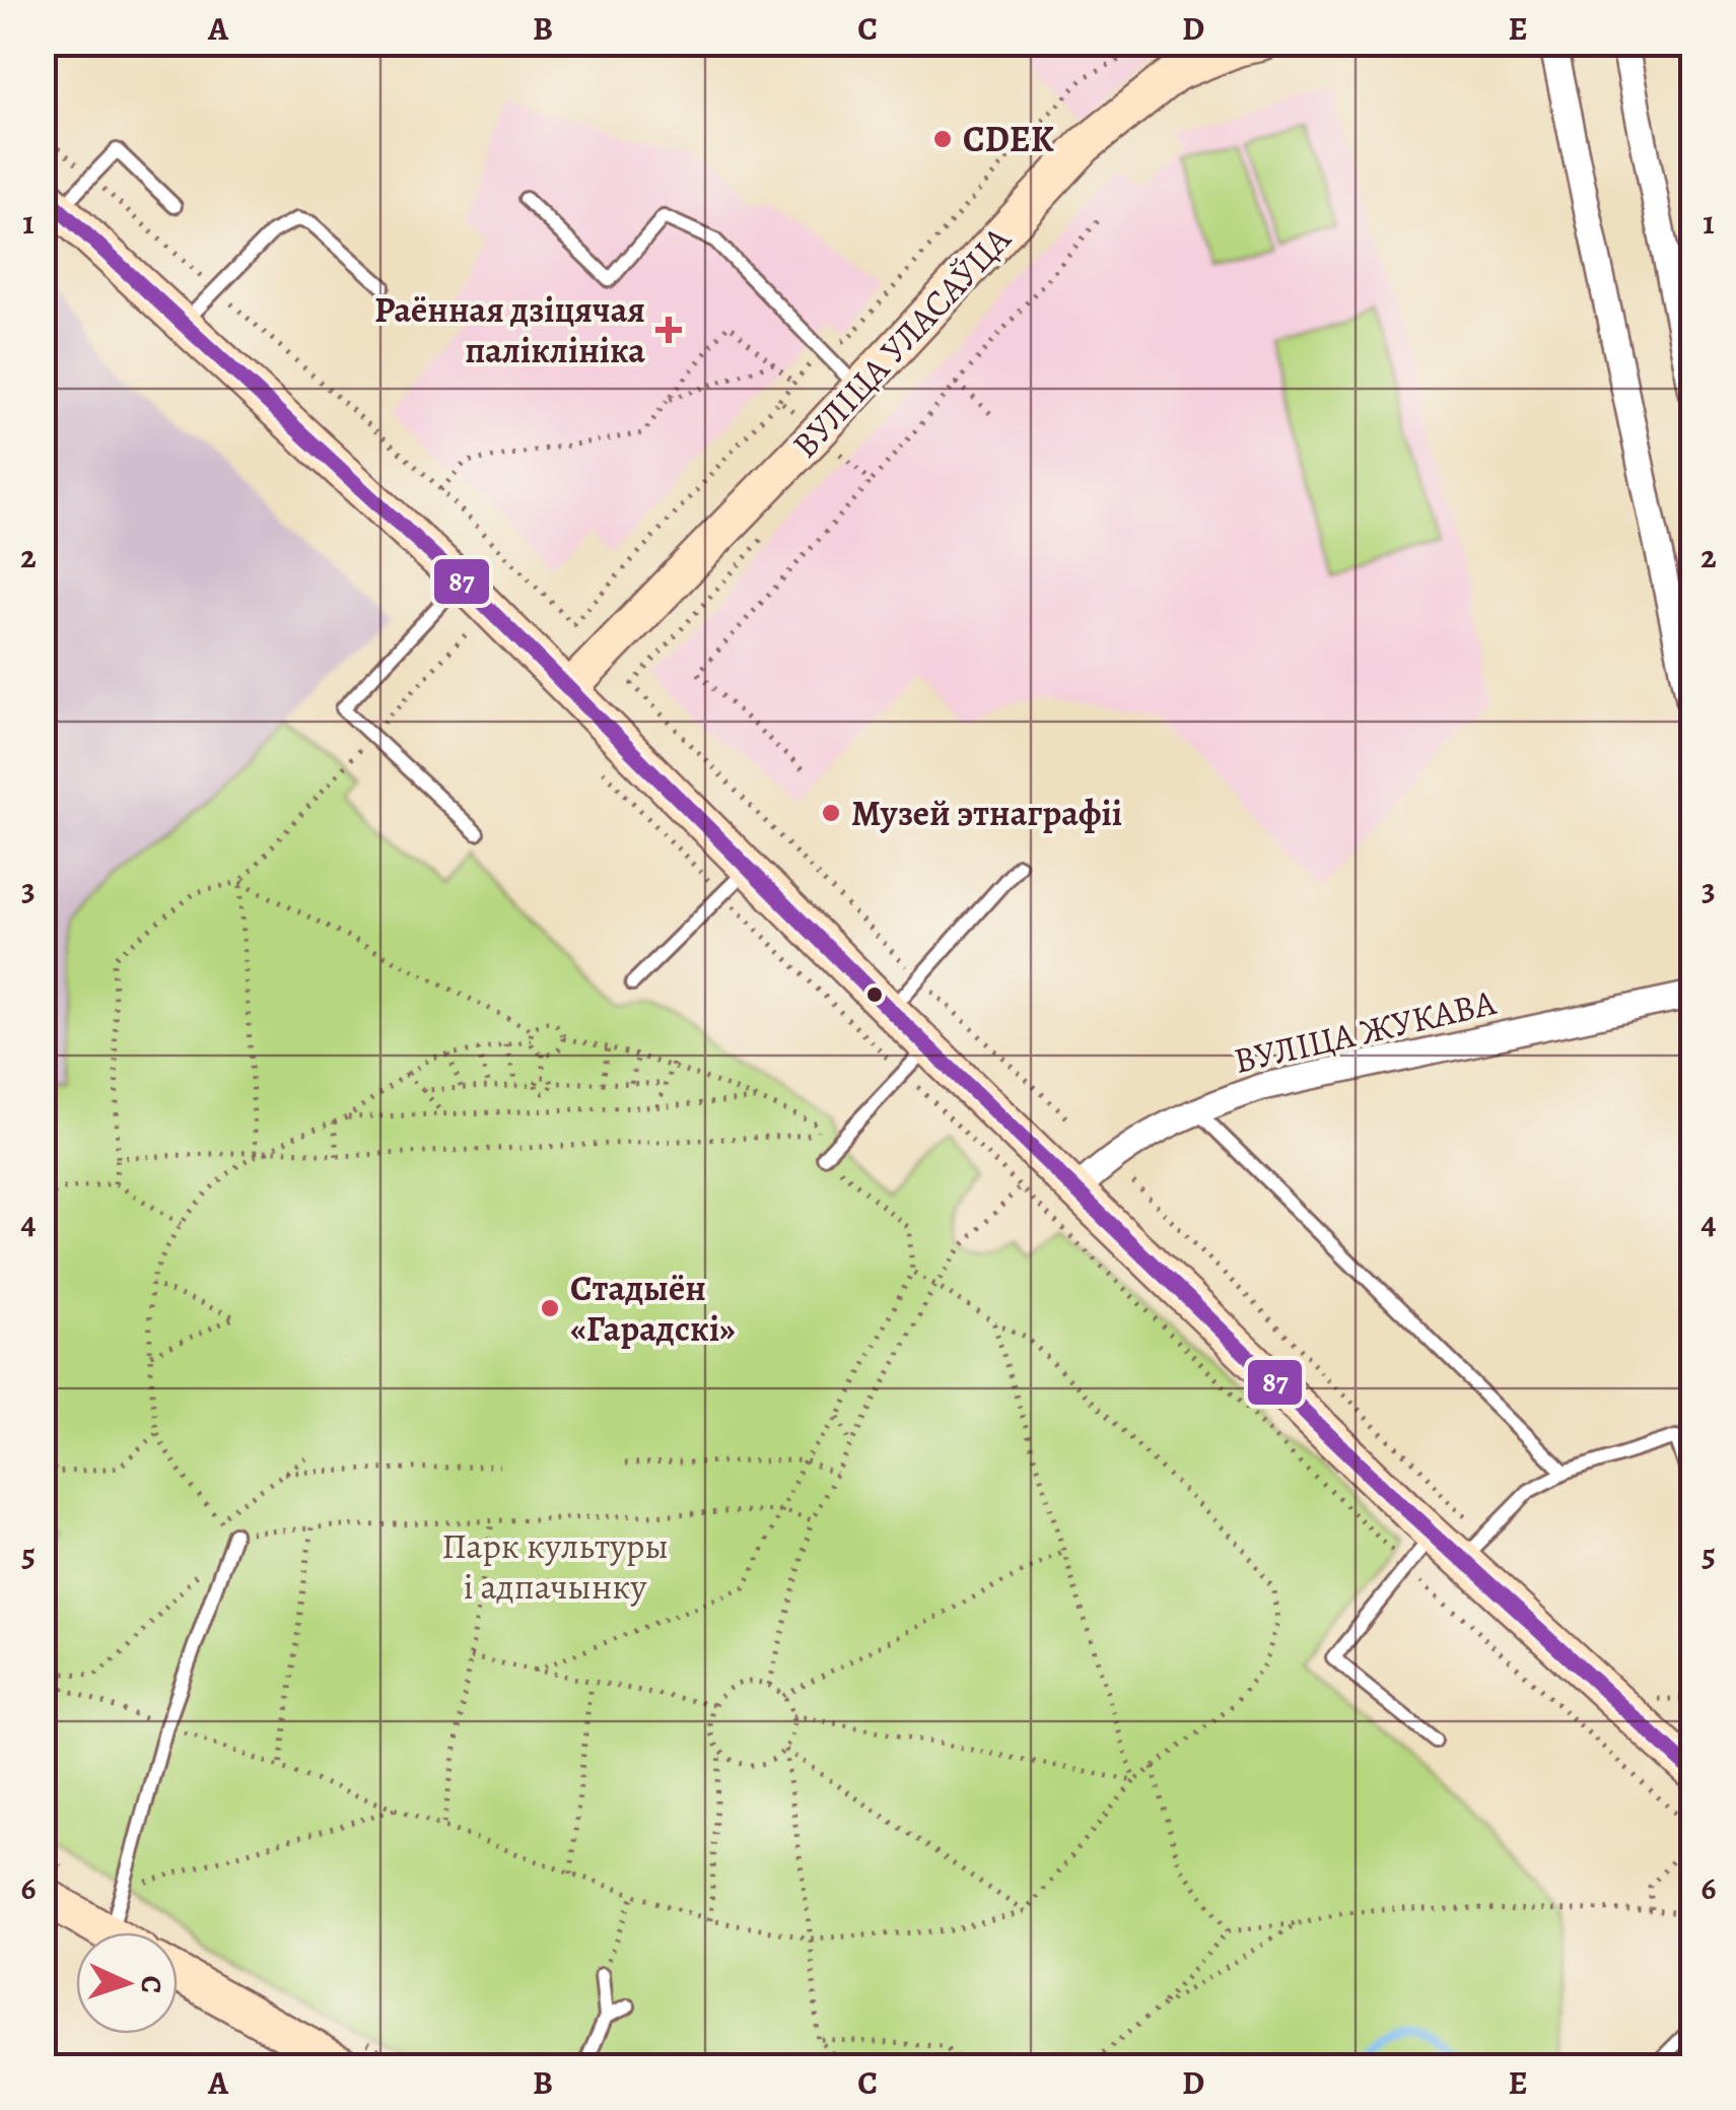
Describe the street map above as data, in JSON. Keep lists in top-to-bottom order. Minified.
{"streets":{"main road":["ВУЛІЦА УЛАСАЎЦА"],"street":["ВУЛІЦА ЖУКАВА"]},"parks":["Парк культуры і адпачынку"],"places":{"other":["CDEK","Музей этнаграфіі","Стадыён «Гарадскі»"],"health":["Раённая дзіцячая паліклініка"]},"lines":["transit line 87"],"north":"right","grid":{"columns":["A","B","C","D","E"],"rows":["1","2","3","4","5","6"]}}
